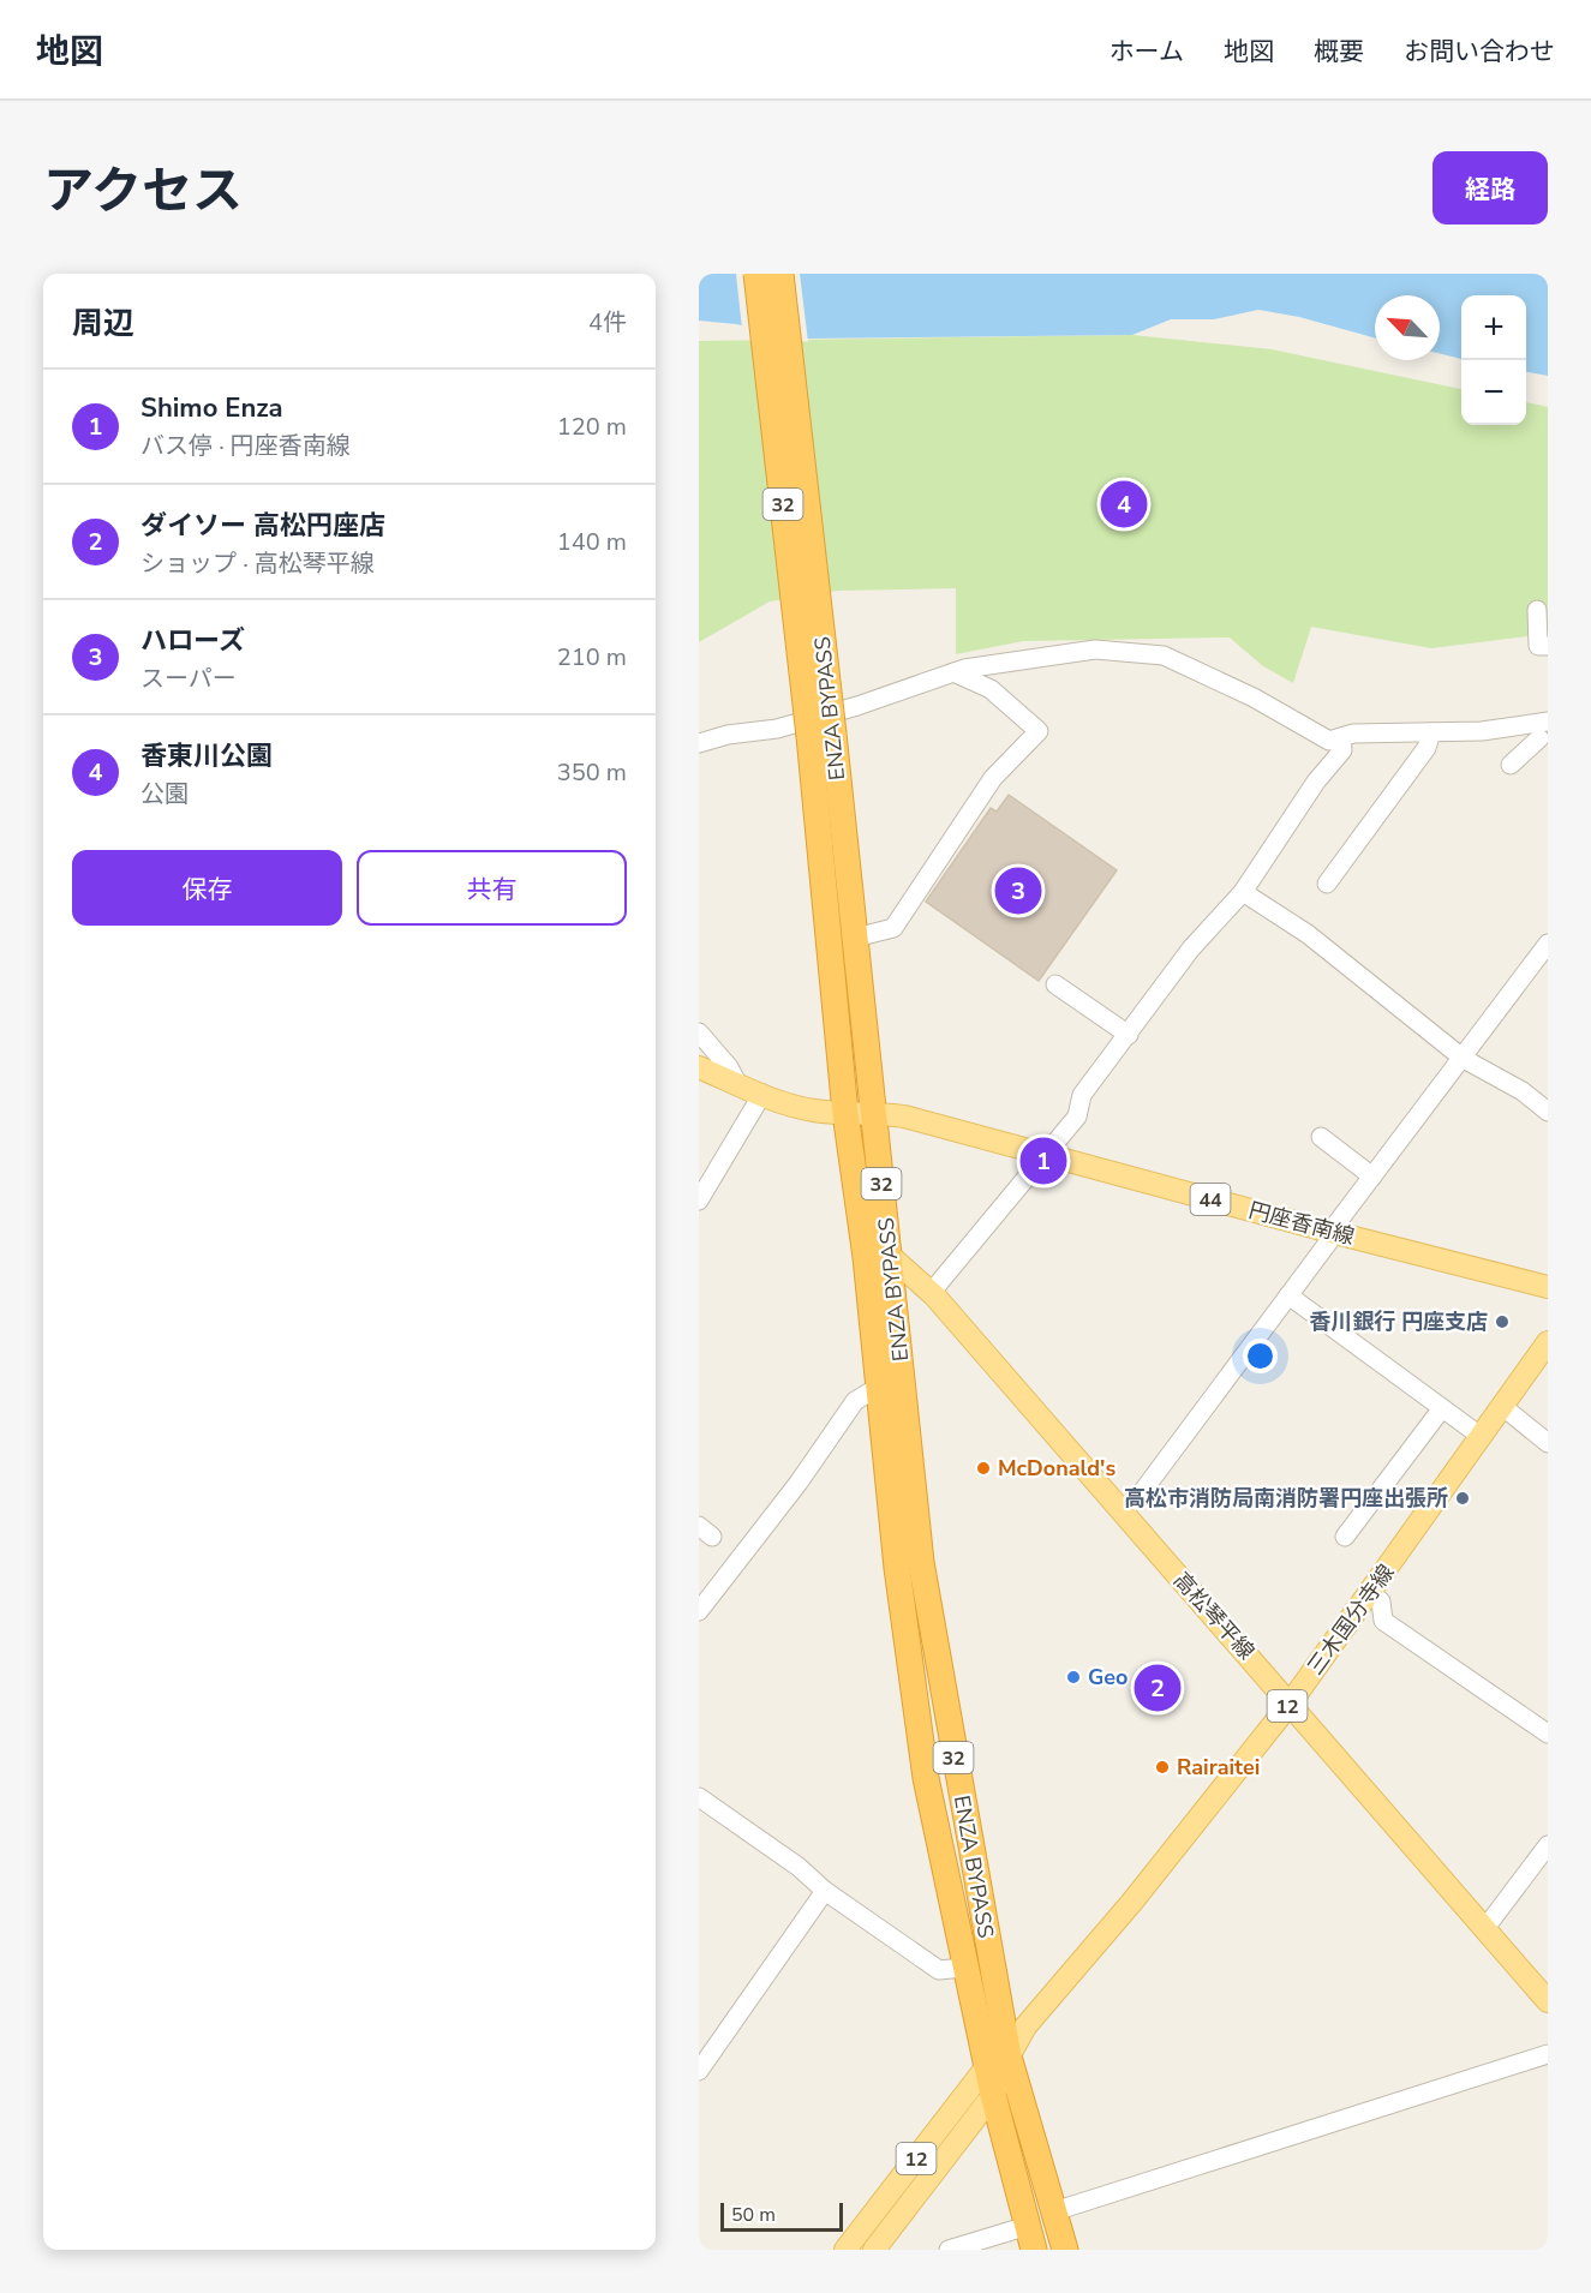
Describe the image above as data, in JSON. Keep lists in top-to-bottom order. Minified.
{"streets":{"highway":["32","ENZA BYPASS"],"main road":["44","円座香南線","高松琴平線","三木国分寺線","12"]},"crossings":[["ENZA BYPASS","円座香南線"],["ENZA BYPASS","高松琴平線"],["ENZA BYPASS","三木国分寺線"],["ENZA BYPASS","12"],["高松琴平線","三木国分寺線"]],"places":["香川銀行 円座支店","McDonald's","高松市消防局南消防署円座出張所","Geo","Rairaitei"],"scale_bar":"50 m","north":"top left","page":{"header":"地図","nav":["ホーム","地図","概要","お問い合わせ"],"title":"アクセス","buttons":["経路",["保存","共有"]],"heading":["周辺","4件"],"map_buttons":["+","−"],"list":[{"mark":"1","name":"Shimo Enza","note":"バス停 · 円座香南線","value":"120 m"},{"mark":"2","name":"ダイソー 高松円座店","note":"ショップ · 高松琴平線","value":"140 m"},{"mark":"3","name":"ハローズ","note":"スーパー","value":"210 m"},{"mark":"4","name":"香東川公園","note":"公園","value":"350 m"}],"pins":["4","3","1","2"],"scale":"50 m"}}
